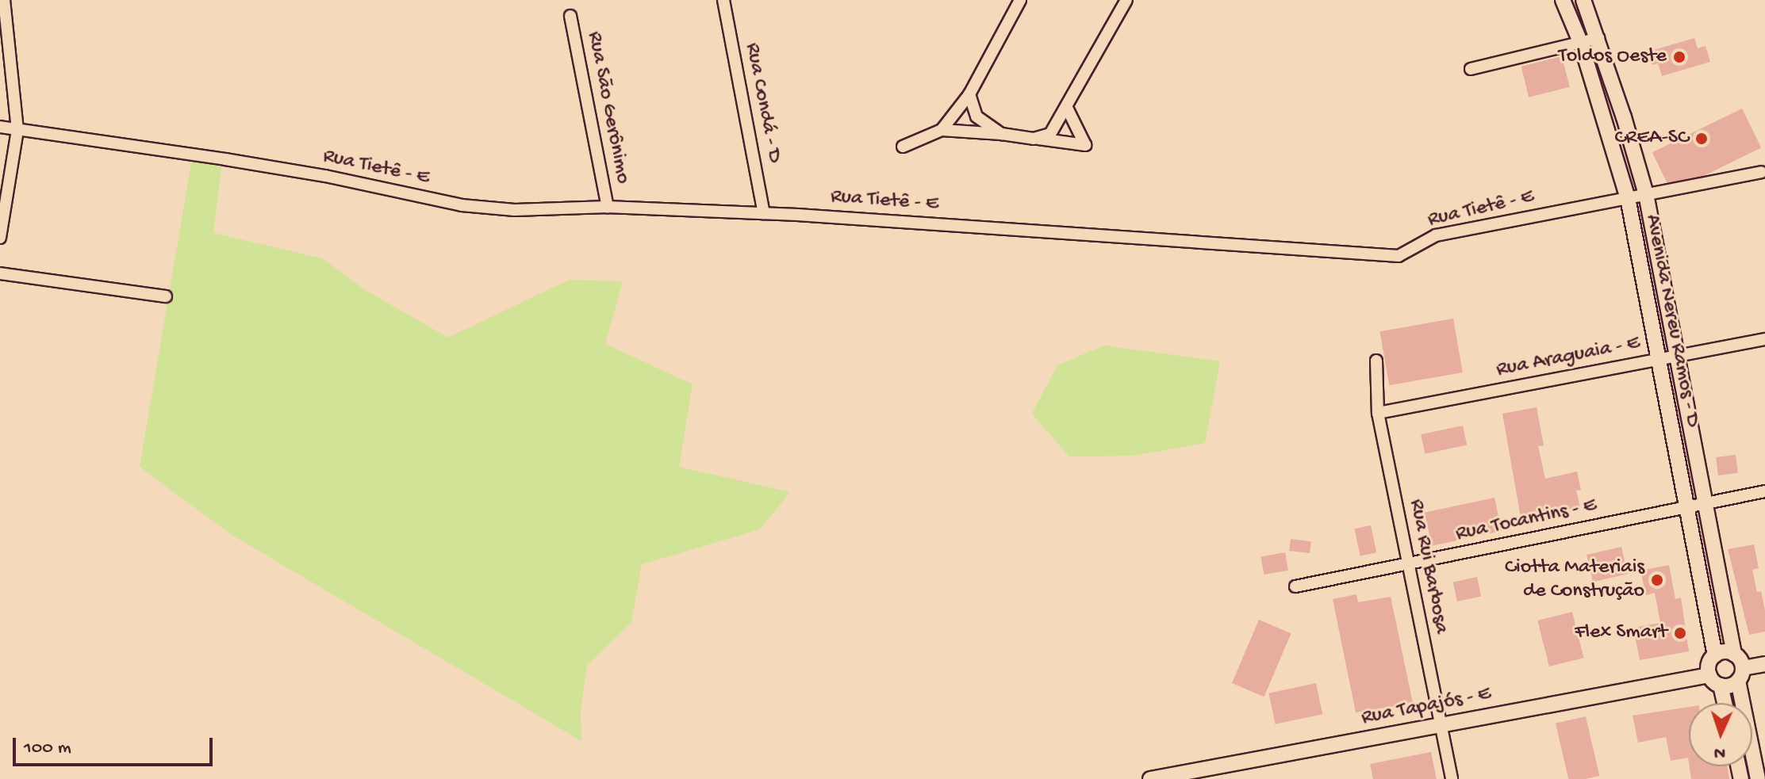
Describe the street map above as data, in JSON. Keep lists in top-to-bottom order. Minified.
{"streets":{"street":["Rua Condá - D","Rua São Gerônimo","Rua Tietê - E","Avenida Nereu Ramos - D","Rua Araguaia - E","Rua Tocantins - E","Rua Rui Barbosa","Rua Tapajós - E"]},"crossings":[["Rua Condá - D","Rua Tietê - E"],["Rua São Gerônimo","Rua Tietê - E"],["Rua Tietê - E","Avenida Nereu Ramos - D"],["Avenida Nereu Ramos - D","Rua Araguaia - E"],["Avenida Nereu Ramos - D","Rua Tocantins - E"],["Avenida Nereu Ramos - D","Rua Tapajós - E"],["Rua Araguaia - E","Rua Rui Barbosa"],["Rua Tocantins - E","Rua Rui Barbosa"],["Rua Rui Barbosa","Rua Tapajós - E"]],"places":["Toldos Oeste","CREA-SC","Ciotta Materiais de Construção","Flex Smart"],"scale_bar":"100 m","north":"bottom"}
